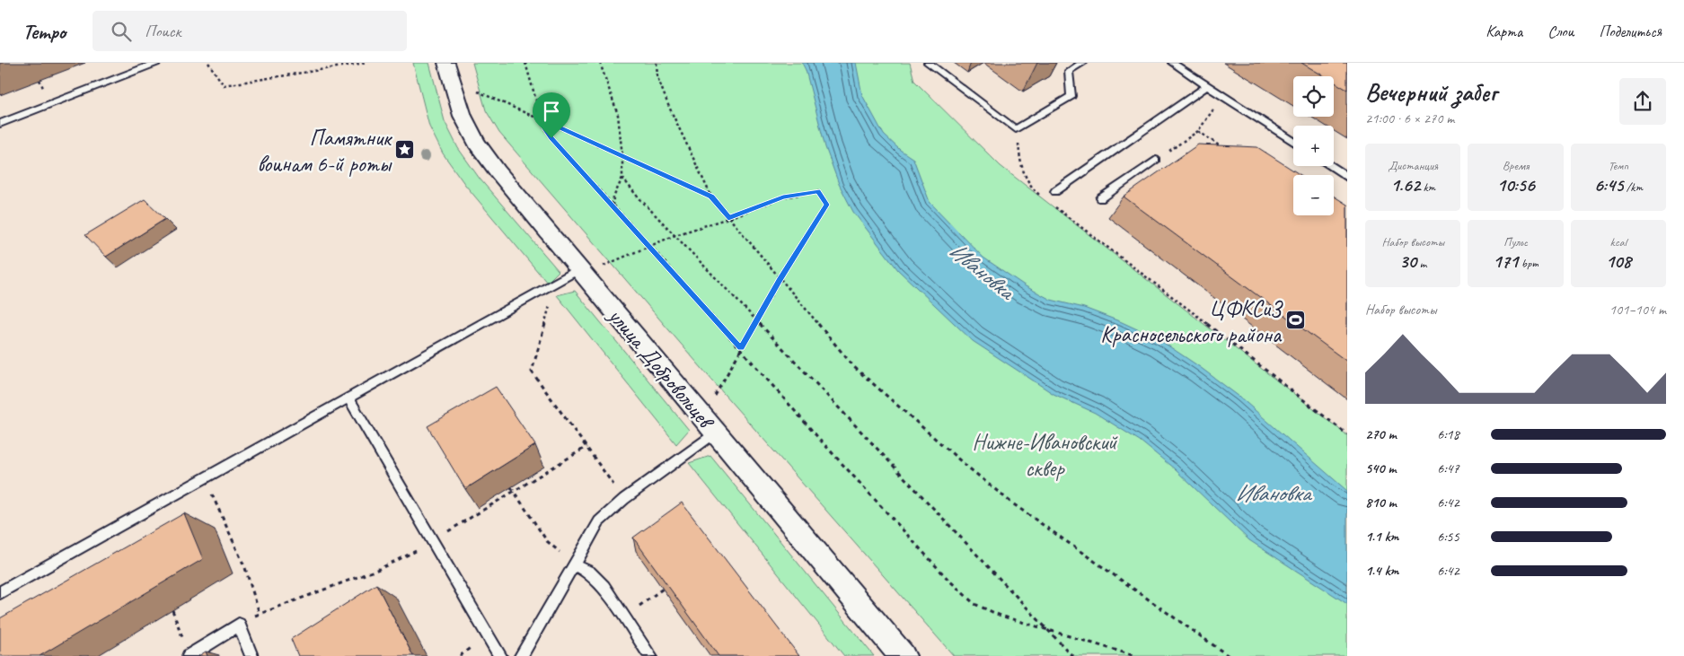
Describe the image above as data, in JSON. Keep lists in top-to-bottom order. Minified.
{"streets":{"street":["улица Добровольцев"]},"water":["Ивановка"],"parks":["Нижне-Ивановский сквер"],"places":{"place":["Памятник воинам 6-й роты"],"sports":["ЦФКСиЗ Красносельского района"]},"page":{"header":"Tempo","search":"Поиск","nav":["Карта","Слои","Поделиться"],"heading":["Вечерний забег","21:00 · 6 × 270 m"],"map_buttons":["+","−"],"stats":[["Дистанция","1.62 km"],["Время","10:56"],["Темп","6:45 /km"],["Набор высоты","30 m"],["Пульс","171 bpm"],["kcal","108"]],"chart":["Набор высоты","101–104 m"],"list":[{"name":"270 m","note":"6:18"},{"name":"540 m","note":"6:47"},{"name":"810 m","note":"6:42"},{"name":"1.1 km","note":"6:55"},{"name":"1.4 km","note":"6:42"}]}}
